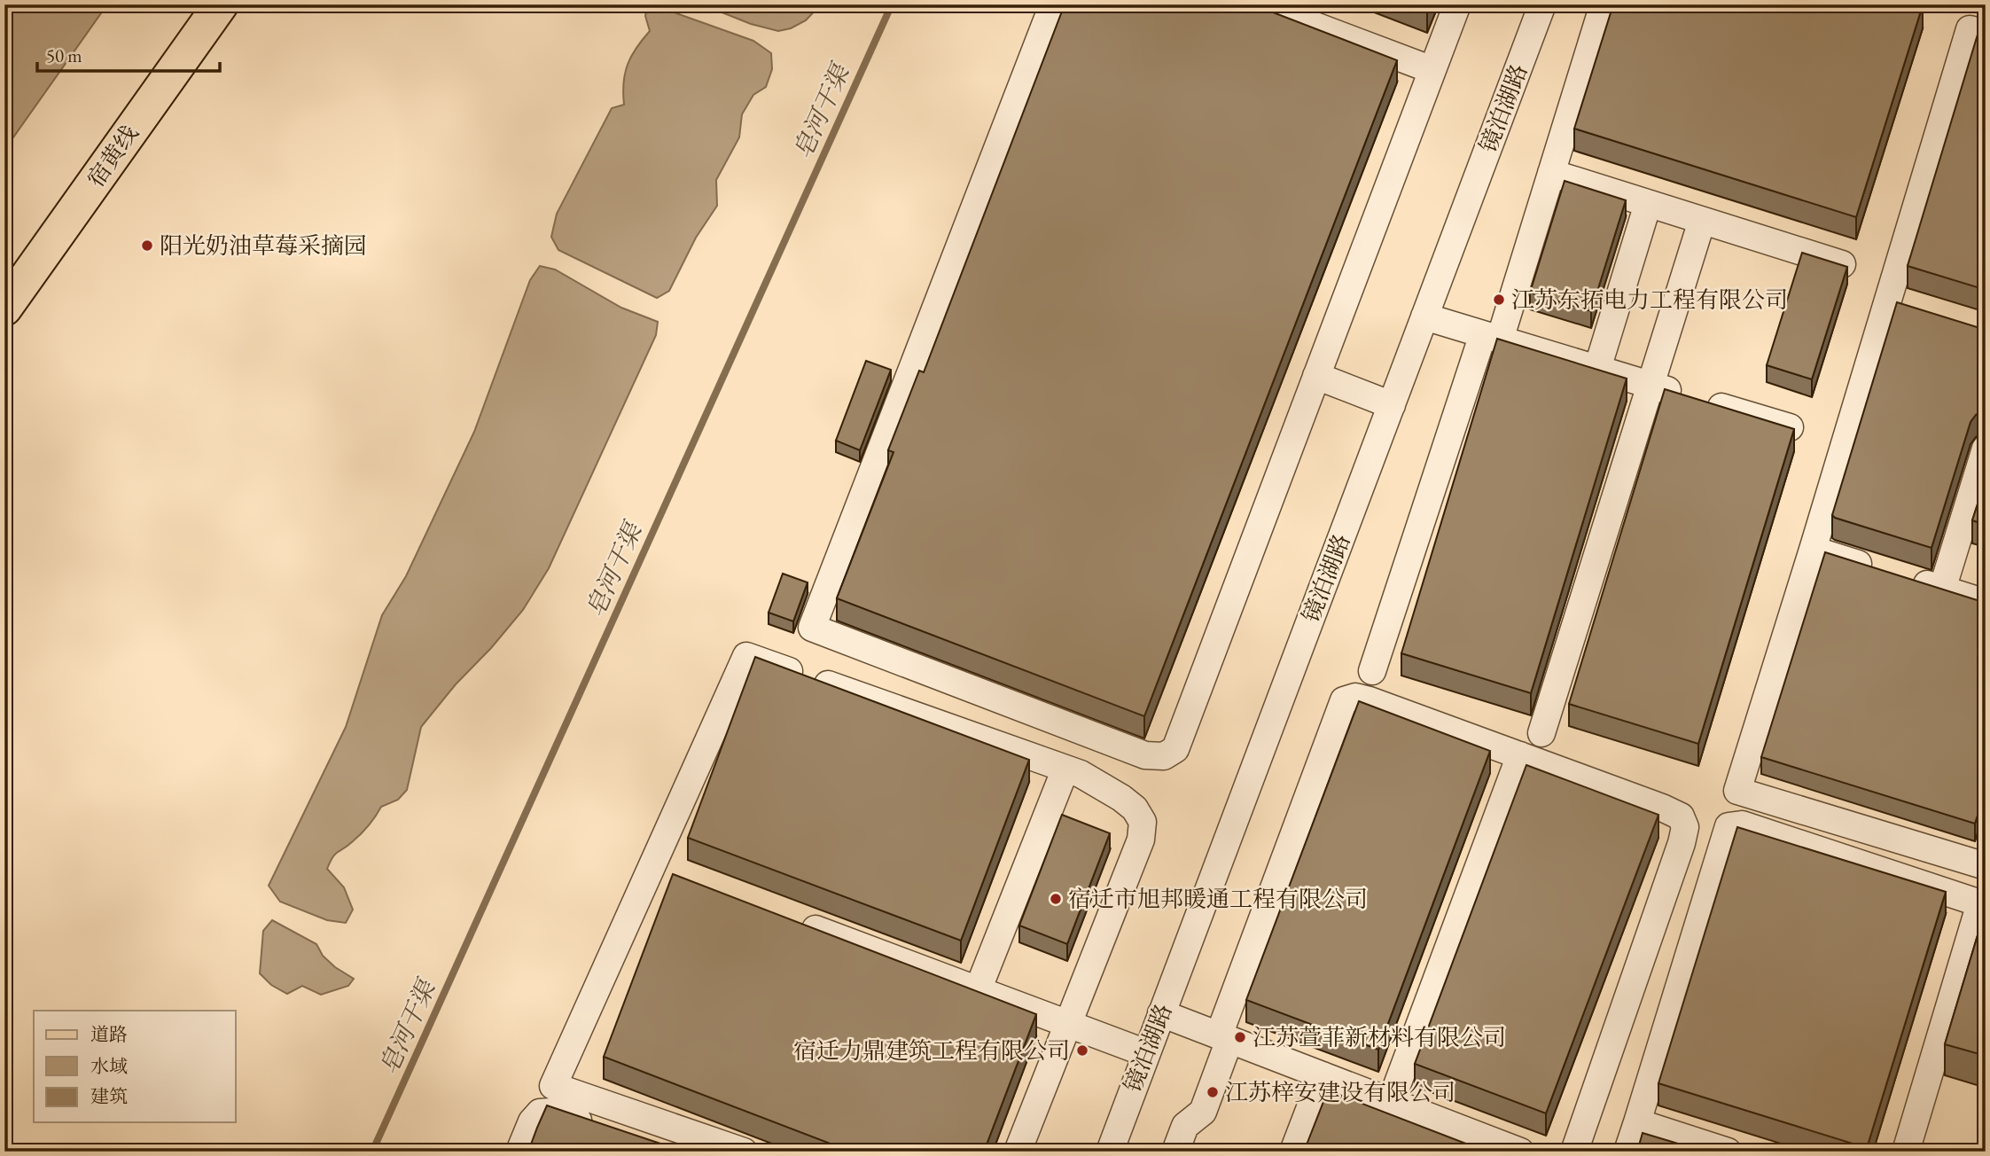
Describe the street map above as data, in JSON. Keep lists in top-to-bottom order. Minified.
{"streets":{"main road":["宿黄线"],"street":["镜泊湖路"]},"water":["皂河干渠"],"places":["阳光奶油草莓采摘园","江苏东拓电力工程有限公司","宿迁市旭邦暖通工程有限公司","江苏萱菲新材料有限公司","宿迁力鼎建筑工程有限公司","江苏梓安建设有限公司"],"legend":["道路","水域","建筑"],"scale_bar":"50 m"}
